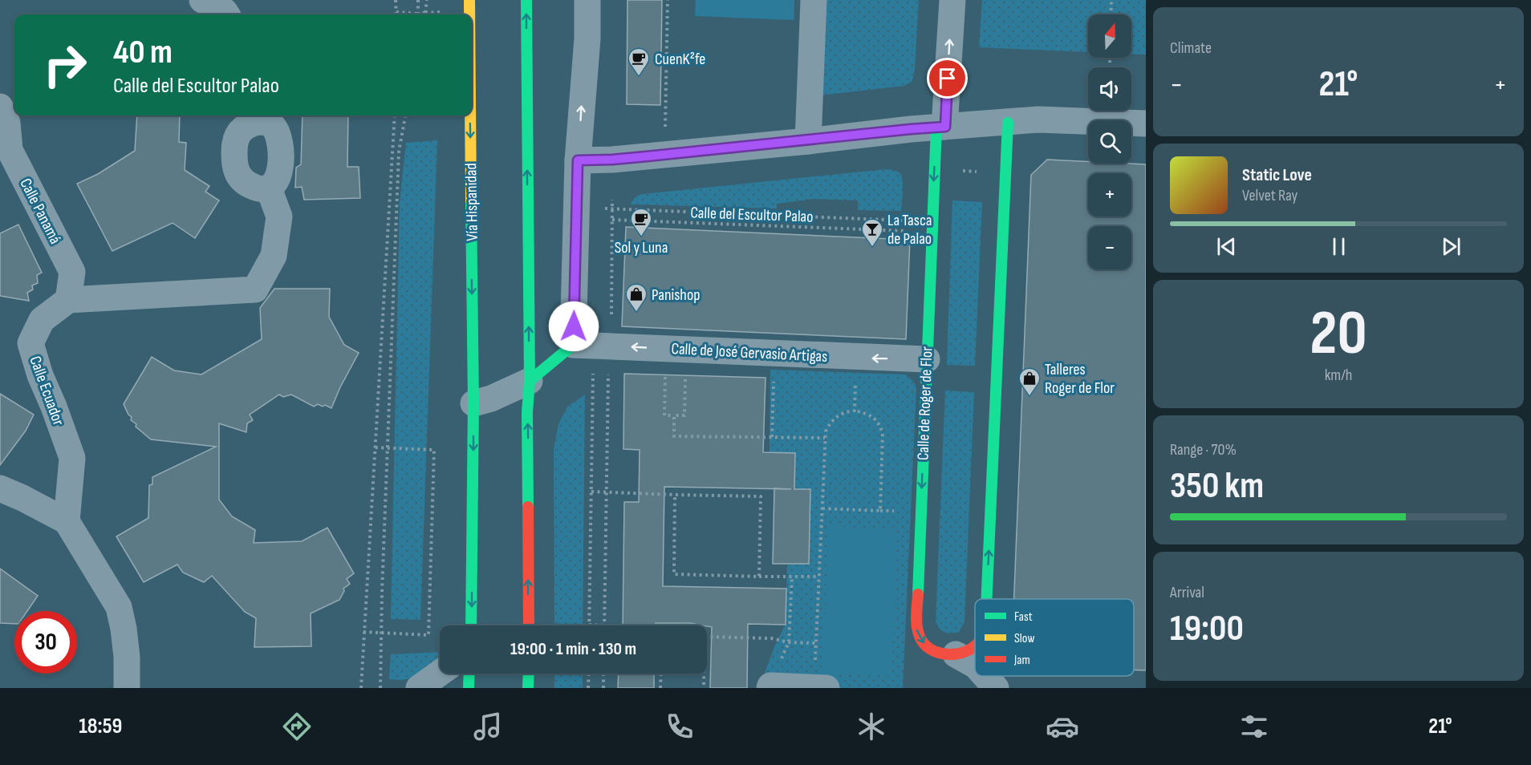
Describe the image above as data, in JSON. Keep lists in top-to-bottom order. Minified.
{"streets":{"main road":["Vía Hispanidad","Calle de Roger de Flor"],"street":["Calle Panamá","Calle de José Gervasio Artigas","Calle Ecuador"],"path":["Calle del Escultor Palao"]},"crossings":[["Calle Panamá","Calle Ecuador"],["Calle de José Gervasio Artigas","Calle de Roger de Flor"]],"places":{"cafe":["CuenK²fe","Sol y Luna"],"bar":["La Tasca de Palao"],"shop":["Panishop","Talleres Roger de Flor"]},"legend":["Fast","Slow","Jam"],"north":"top","page":{"tile":["Climate",["20","km/h"],["Range · 70%","350 km"],["Arrival","19:00"]],"map_buttons":["+","−"],"turn":["40 m","Calle del Escultor Palao"],"heat":["−","21°","+"],"song":["Static Love","Velvet Ray"],"limit":"30","trip":"19:00 · 1 min · 130 m","tabs":["18:59","21°"]}}
